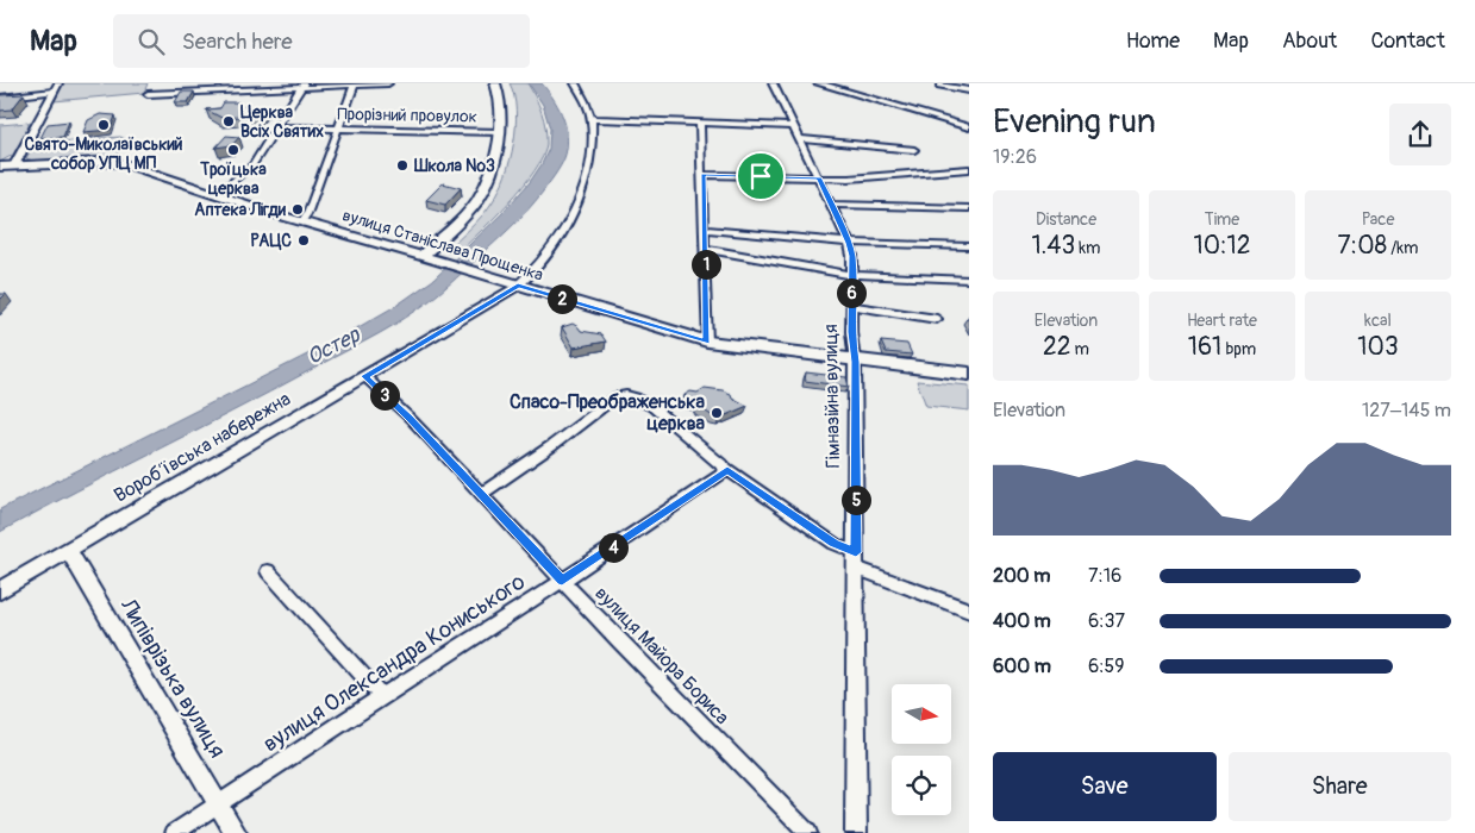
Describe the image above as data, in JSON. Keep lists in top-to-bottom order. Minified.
{"streets":{"main road":["вулиця Станіслава Прощенка"],"street":["Прорізний провулок","Гімназійна вулиця","Воробʼївська набережна","вулиця Майора Бориса","вулиця Олександра Кониського","Липіврізька вулиця"]},"crossings":[["вулиця Станіслава Прощенка","Гімназійна вулиця"],["вулиця Станіслава Прощенка","Воробʼївська набережна"],["Воробʼївська набережна","вулиця Майора Бориса"],["Воробʼївська набережна","Липіврізька вулиця"],["вулиця Майора Бориса","вулиця Олександра Кониського"],["вулиця Олександра Кониського","Липіврізька вулиця"]],"water":["Остер"],"places":["Церква Всіх Святих","Свято-Миколаївський собор УПЦ МП","Троїцька церква","Школа №3","Аптека Лігди","РАЦС","Спасо-Преображенська церква"],"north":"right","page":{"header":"Map","search":"Search here","nav":["Home","Map","About","Contact"],"heading":["Evening run","19:26"],"stats":[["Distance","1.43 km"],["Time","10:12"],["Pace","7:08 /km"],["Elevation","22 m"],["Heart rate","161 bpm"],["kcal","103"]],"pins":["1","6","2","3","5","4"],"chart":["Elevation","127–145 m"],"list":[{"name":"200 m","note":"7:16"},{"name":"400 m","note":"6:37"},{"name":"600 m","note":"6:59"}],"buttons":["Save","Share"]}}
